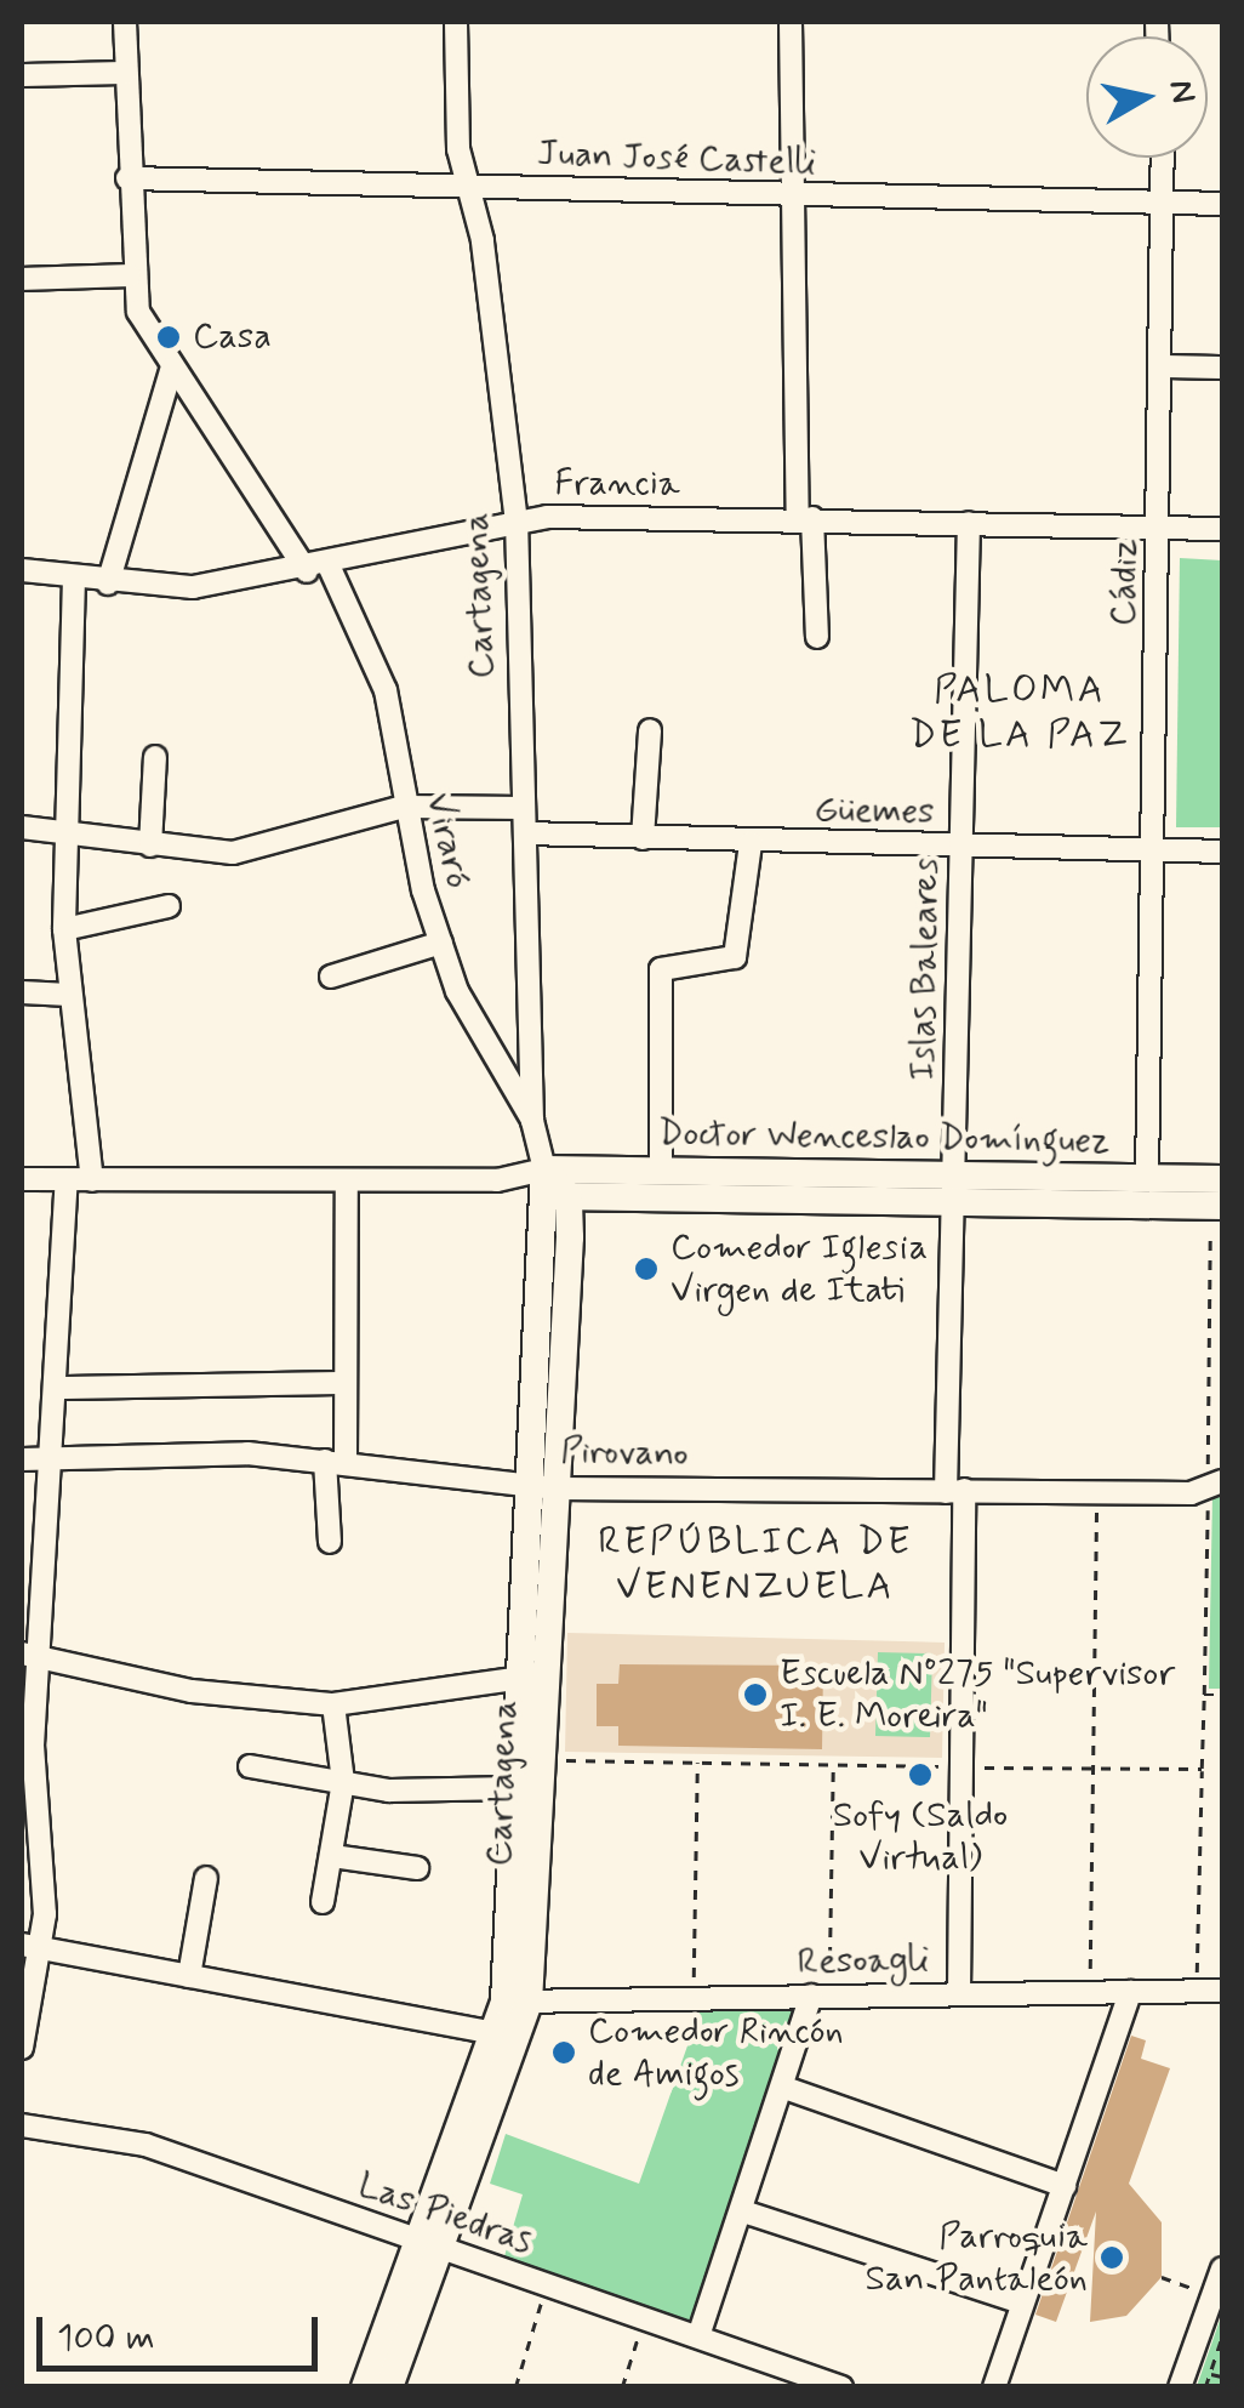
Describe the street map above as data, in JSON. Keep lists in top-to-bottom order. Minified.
{"streets":{"main road":["Cartagena","Doctor Wenceslao Domínguez"],"street":["Juan José Castelli","Francia","Cádiz","Güemes","Viraró","Islas Baleares","Pirovano","Resoagli","Las Piedras"]},"crossings":[["Juan José Castelli","Cádiz"],["Juan José Castelli","Cartagena"],["Francia","Cádiz"],["Francia","Cartagena"],["Francia","Viraró"],["Francia","Islas Baleares"],["Cádiz","Güemes"],["Cádiz","Doctor Wenceslao Domínguez"],["Cartagena","Güemes"],["Cartagena","Viraró"],["Cartagena","Doctor Wenceslao Domínguez"],["Cartagena","Pirovano"],["Cartagena","Resoagli"],["Cartagena","Las Piedras"],["Güemes","Islas Baleares"],["Islas Baleares","Doctor Wenceslao Domínguez"],["Islas Baleares","Pirovano"],["Islas Baleares","Resoagli"]],"districts":["PALOMA DE LA PAZ","REPÚBLICA DE VENENZUELA"],"places":["Casa","Comedor Iglesia Virgen de Itati","Escuela Nº275 \"Supervisor I. E. Moreira\"","Sofy (Saldo Virtual)","Comedor Rincón de Amigos","Parroquia San Pantaleón"],"scale_bar":"100 m","north":"right"}
